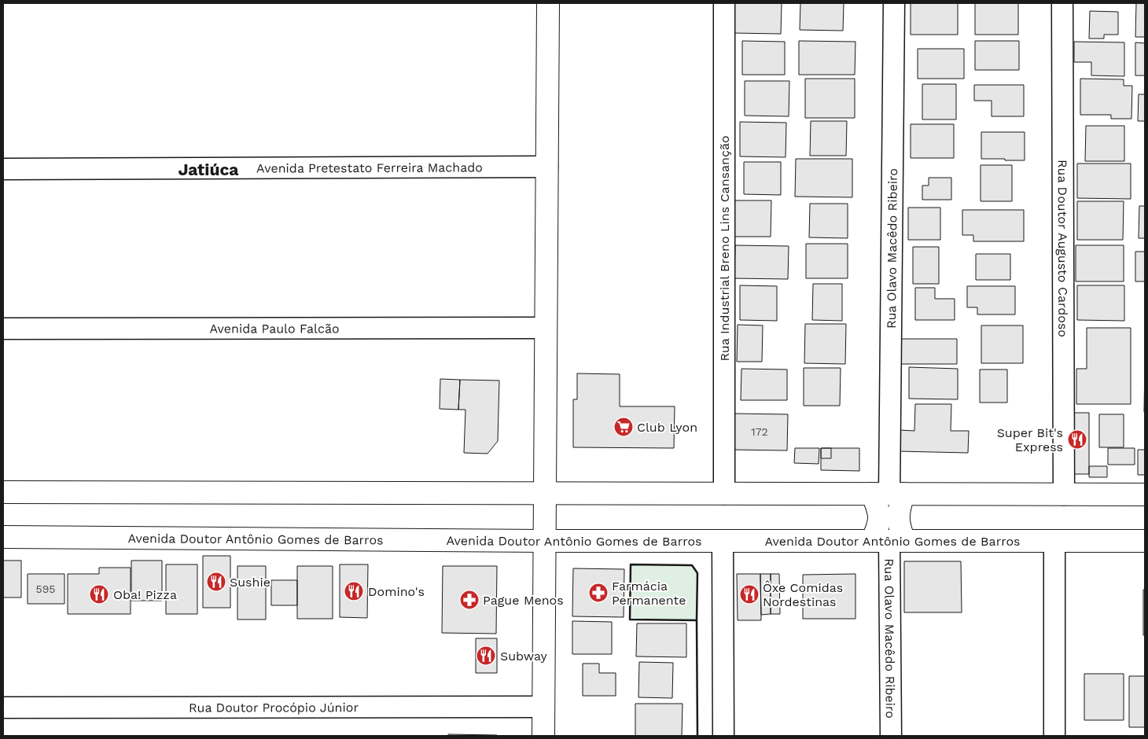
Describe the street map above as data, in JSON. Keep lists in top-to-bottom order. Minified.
{"streets":{"main road":["Avenida Doutor Antônio Gomes de Barros"],"street":["Avenida Pretestato Ferreira Machado","Rua Industrial Breno Lins Cansanção","Rua Olavo Macêdo Ribeiro","Rua Doutor Augusto Cardoso","Avenida Paulo Falcão","Rua Doutor Procópio Júnior"]},"crossings":[["Rua Olavo Macêdo Ribeiro","Avenida Doutor Antônio Gomes de Barros"]],"districts":["Jatiúca"],"places":{"supermarket":["Club Lyon"],"restaurant":["Super Bit's Express","Sushie","Domino's","Oba! Pizza","Ôxe Comidas Nordestinas","Subway"],"pharmacy":["Farmácia Permanente","Pague Menos"]},"house_numbers":["172","595"]}
